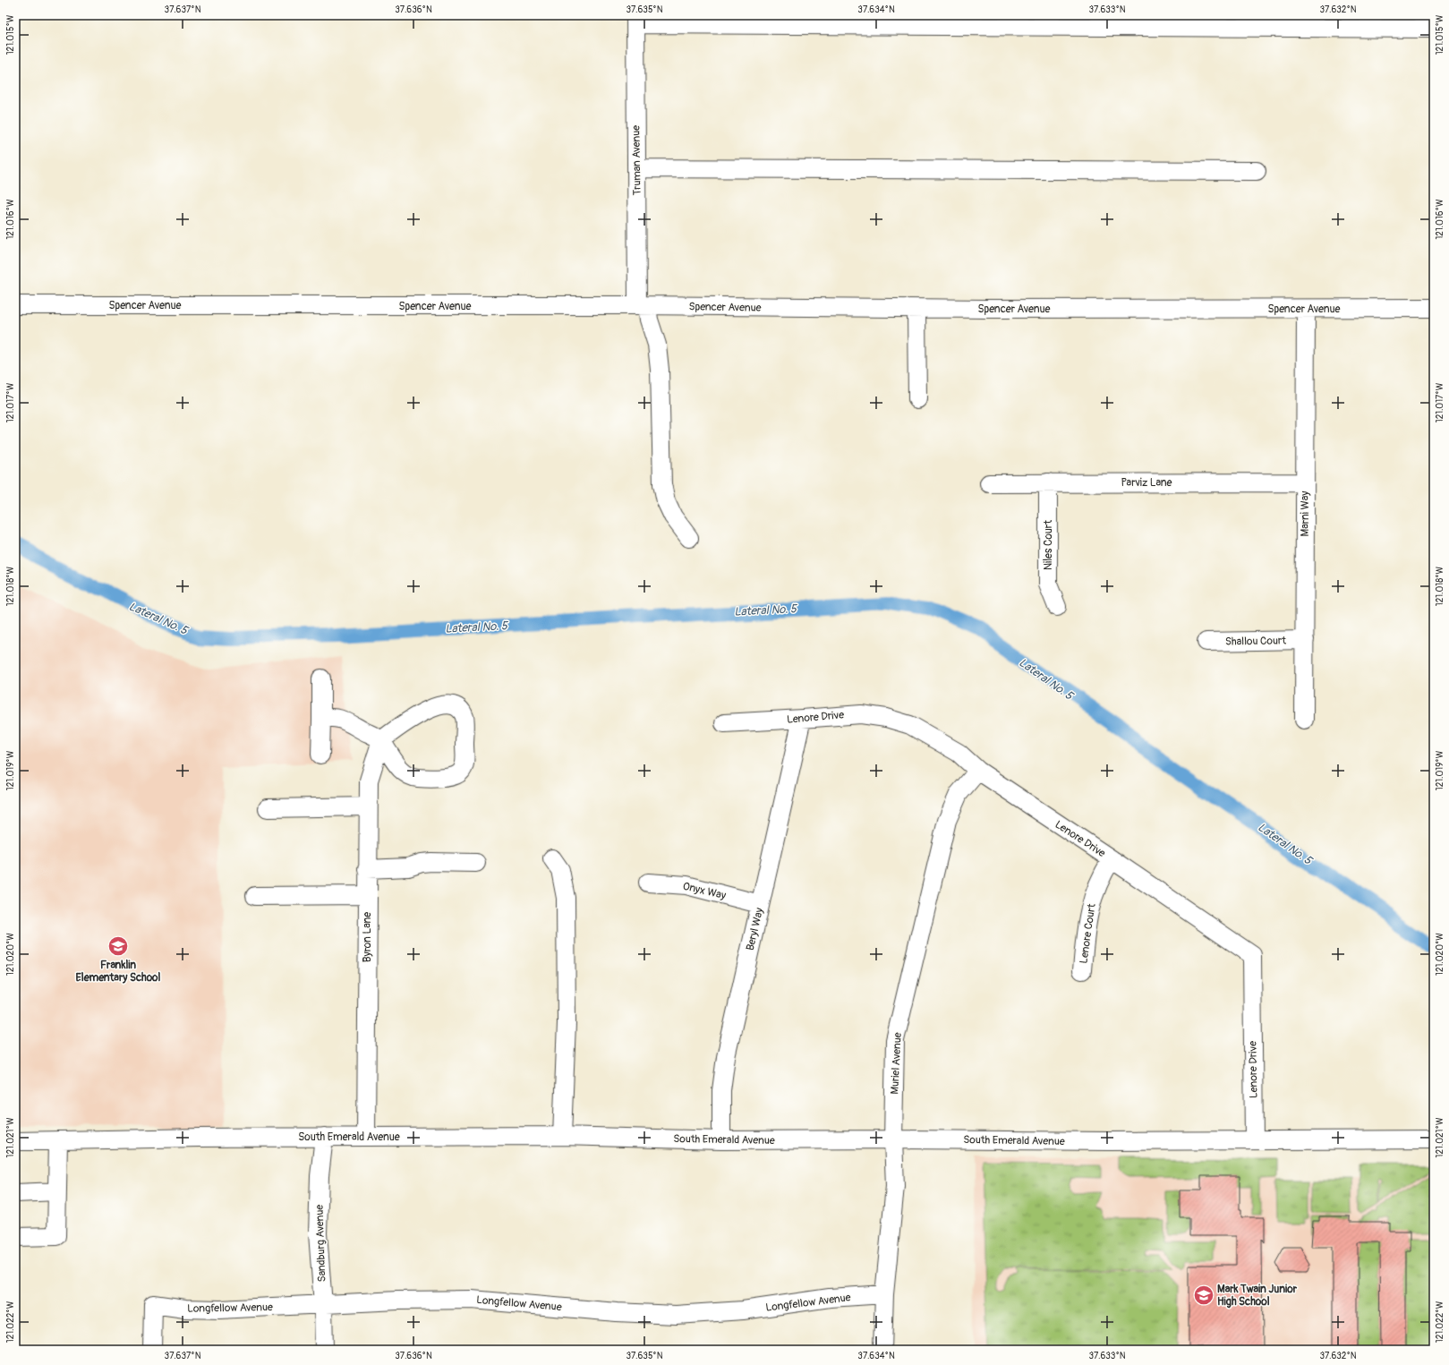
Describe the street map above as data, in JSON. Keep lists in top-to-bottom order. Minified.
{"streets":{"street":["Truman Avenue","Spencer Avenue","Parviz Lane","Marni Way","Niles Court","Shallou Court","Lenore Drive","Onyx Way","Beryl Way","Lenore Court","Byron Lane","Muriel Avenue","South Emerald Avenue","Sandburg Avenue","Longfellow Avenue"]},"crossings":[["Truman Avenue","Spencer Avenue"],["Spencer Avenue","Marni Way"],["Parviz Lane","Marni Way"],["Parviz Lane","Niles Court"],["Marni Way","Shallou Court"],["Lenore Drive","Beryl Way"],["Lenore Drive","Lenore Court"],["Lenore Drive","Muriel Avenue"],["Lenore Drive","South Emerald Avenue"],["Onyx Way","Beryl Way"],["Beryl Way","South Emerald Avenue"],["Byron Lane","South Emerald Avenue"],["Muriel Avenue","South Emerald Avenue"],["Muriel Avenue","Longfellow Avenue"],["South Emerald Avenue","Sandburg Avenue"],["Sandburg Avenue","Longfellow Avenue"]],"water":["Lateral No. 5"],"places":{"school or university":["Franklin Elementary School","Mark Twain Junior High School"]},"coordinates":["37.637°N","37.636°N","37.635°N","37.634°N","37.633°N","37.632°N","121.015°W","121.016°W","121.017°W","121.018°W","121.019°W","121.020°W","121.021°W","121.022°W"]}
